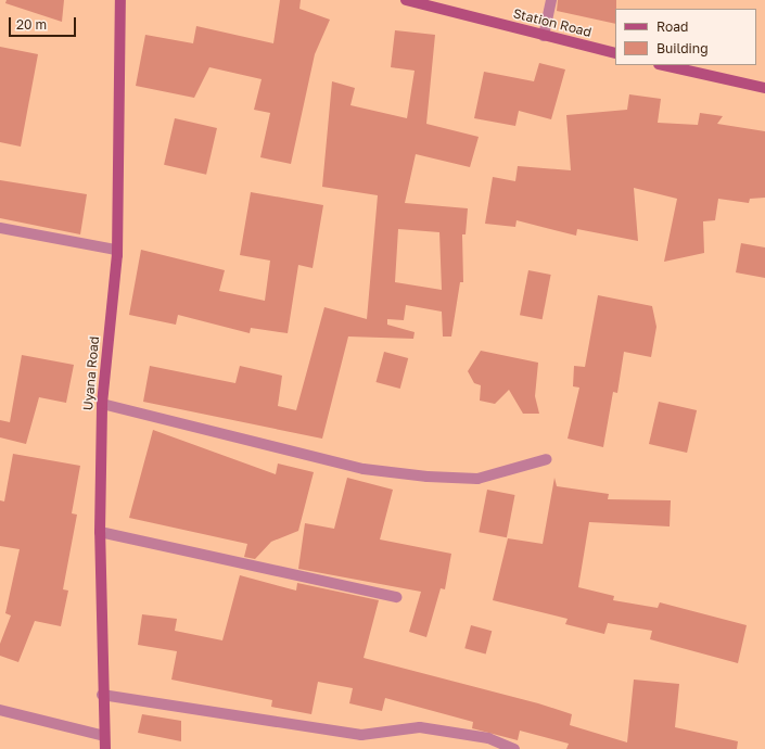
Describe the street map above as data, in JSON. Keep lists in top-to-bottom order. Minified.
{"streets":{"street":["Station Road","Uyana Road"]},"legend":["Road","Building"],"scale_bar":"20 m"}
